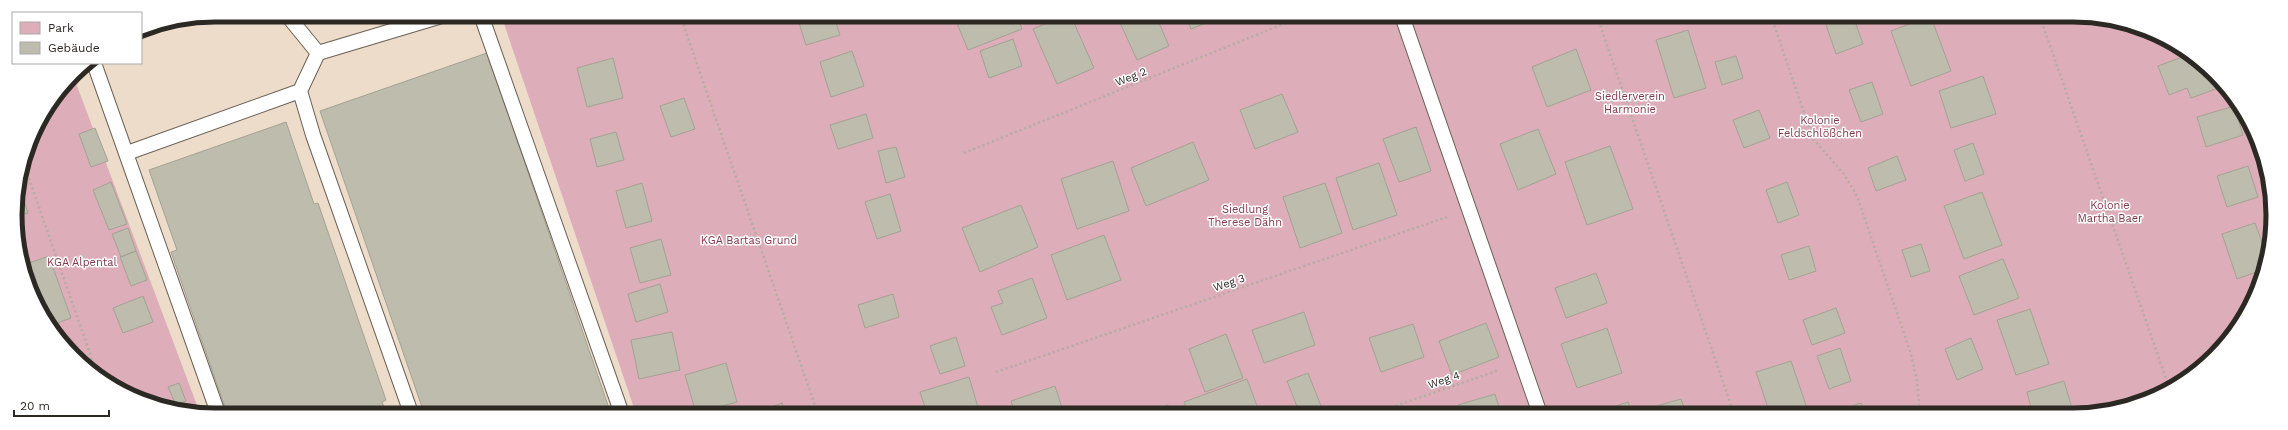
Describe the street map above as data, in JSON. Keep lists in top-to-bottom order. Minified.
{"streets":{"path":["Weg 2","Weg 3","Weg 4"]},"parks":["Siedlerverein Harmonie","Kolonie Feldschlößchen","Kolonie Martha Baer","Siedlung Therese Dähn","KGA Bartas Grund","KGA Alpental"],"legend":["Park","Gebäude"],"scale_bar":"20 m"}
